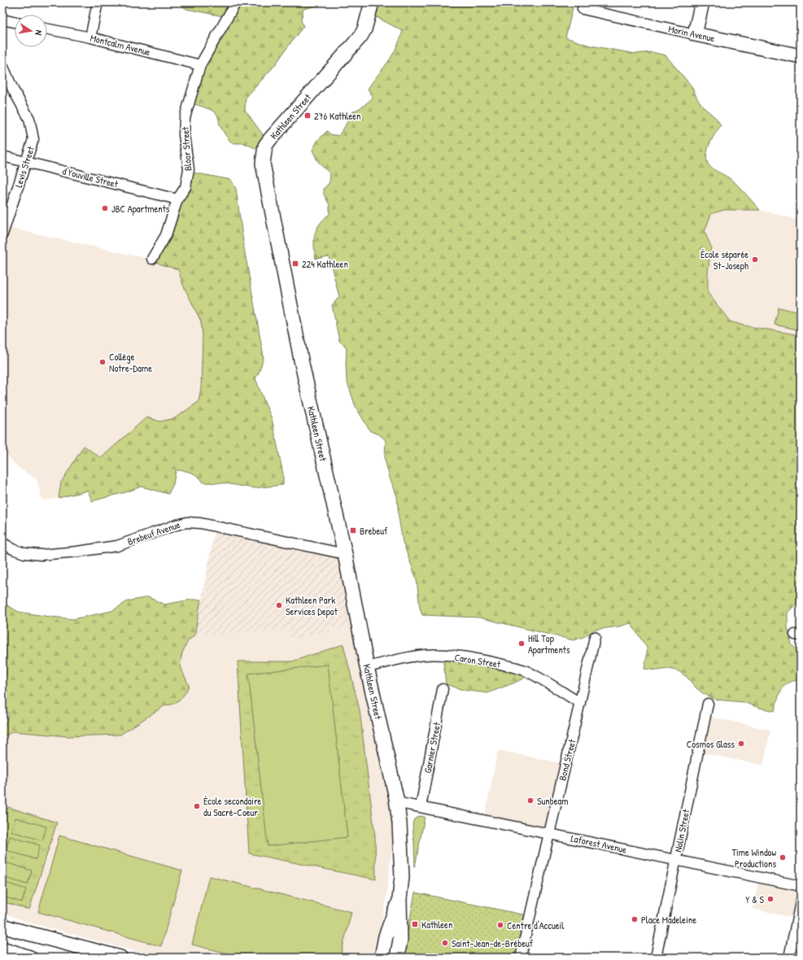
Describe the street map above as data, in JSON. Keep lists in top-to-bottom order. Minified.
{"streets":{"street":["Morin Avenue","Montcalm Avenue","Kathleen Street","Bloor Street","Levis Street","d'Youville Street","Brebeuf Avenue","Caron Street","Garnier Street","Bond Street","Nolin Street","Laforest Avenue"]},"crossings":[["Montcalm Avenue","Bloor Street"],["Kathleen Street","Brebeuf Avenue"],["Kathleen Street","Caron Street"],["Kathleen Street","Laforest Avenue"],["Bloor Street","d'Youville Street"],["Levis Street","d'Youville Street"],["Caron Street","Bond Street"],["Garnier Street","Laforest Avenue"],["Bond Street","Laforest Avenue"],["Nolin Street","Laforest Avenue"]],"places":{"transit":["276 Kathleen","224 Kathleen","Brebeuf","Kathleen"],"other":["JBC Apartments","École séparée St-Joseph","Collège Notre-Dame","Kathleen Park Services Depot","Hill Top Apartments","Cosmos Glass","Sunbeam","École secondaire du Sacré-Coeur","Time Window Productions","Y & S","Place Madeleine","Centre d'Accueil","Saint-Jean-de-Brébeuf"]},"north":"right"}
